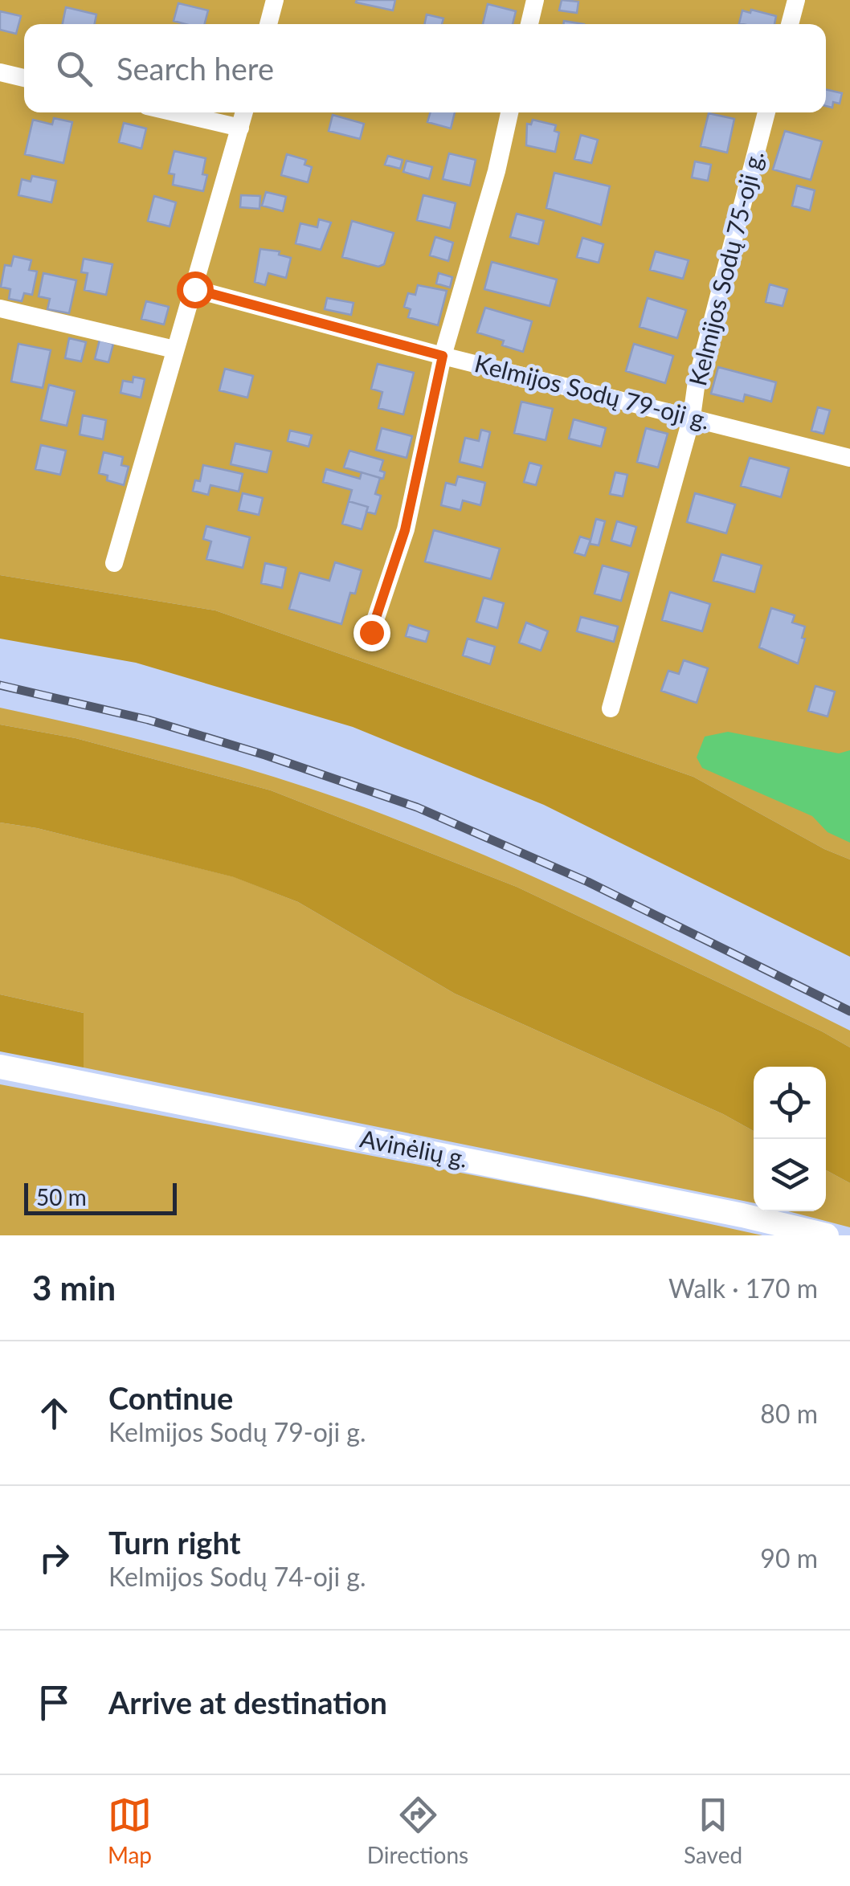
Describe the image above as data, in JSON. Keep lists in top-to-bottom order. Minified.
{"streets":{"main road":["Avinėlių g."],"street":["Kelmijos Sodų 75-oji g.","Kelmijos Sodų 79-oji g."]},"crossings":[["Kelmijos Sodų 75-oji g.","Kelmijos Sodų 79-oji g."]],"scale_bar":"50 m","page":{"search":"Search here","scale":"50 m","heading":["3 min","Walk · 170 m"],"list":[["Continue","Kelmijos Sodų 79-oji g.","80 m"],["Turn right","Kelmijos Sodų 74-oji g.","90 m"],"Arrive at destination"],"nav":["Map","Directions","Saved"]}}
